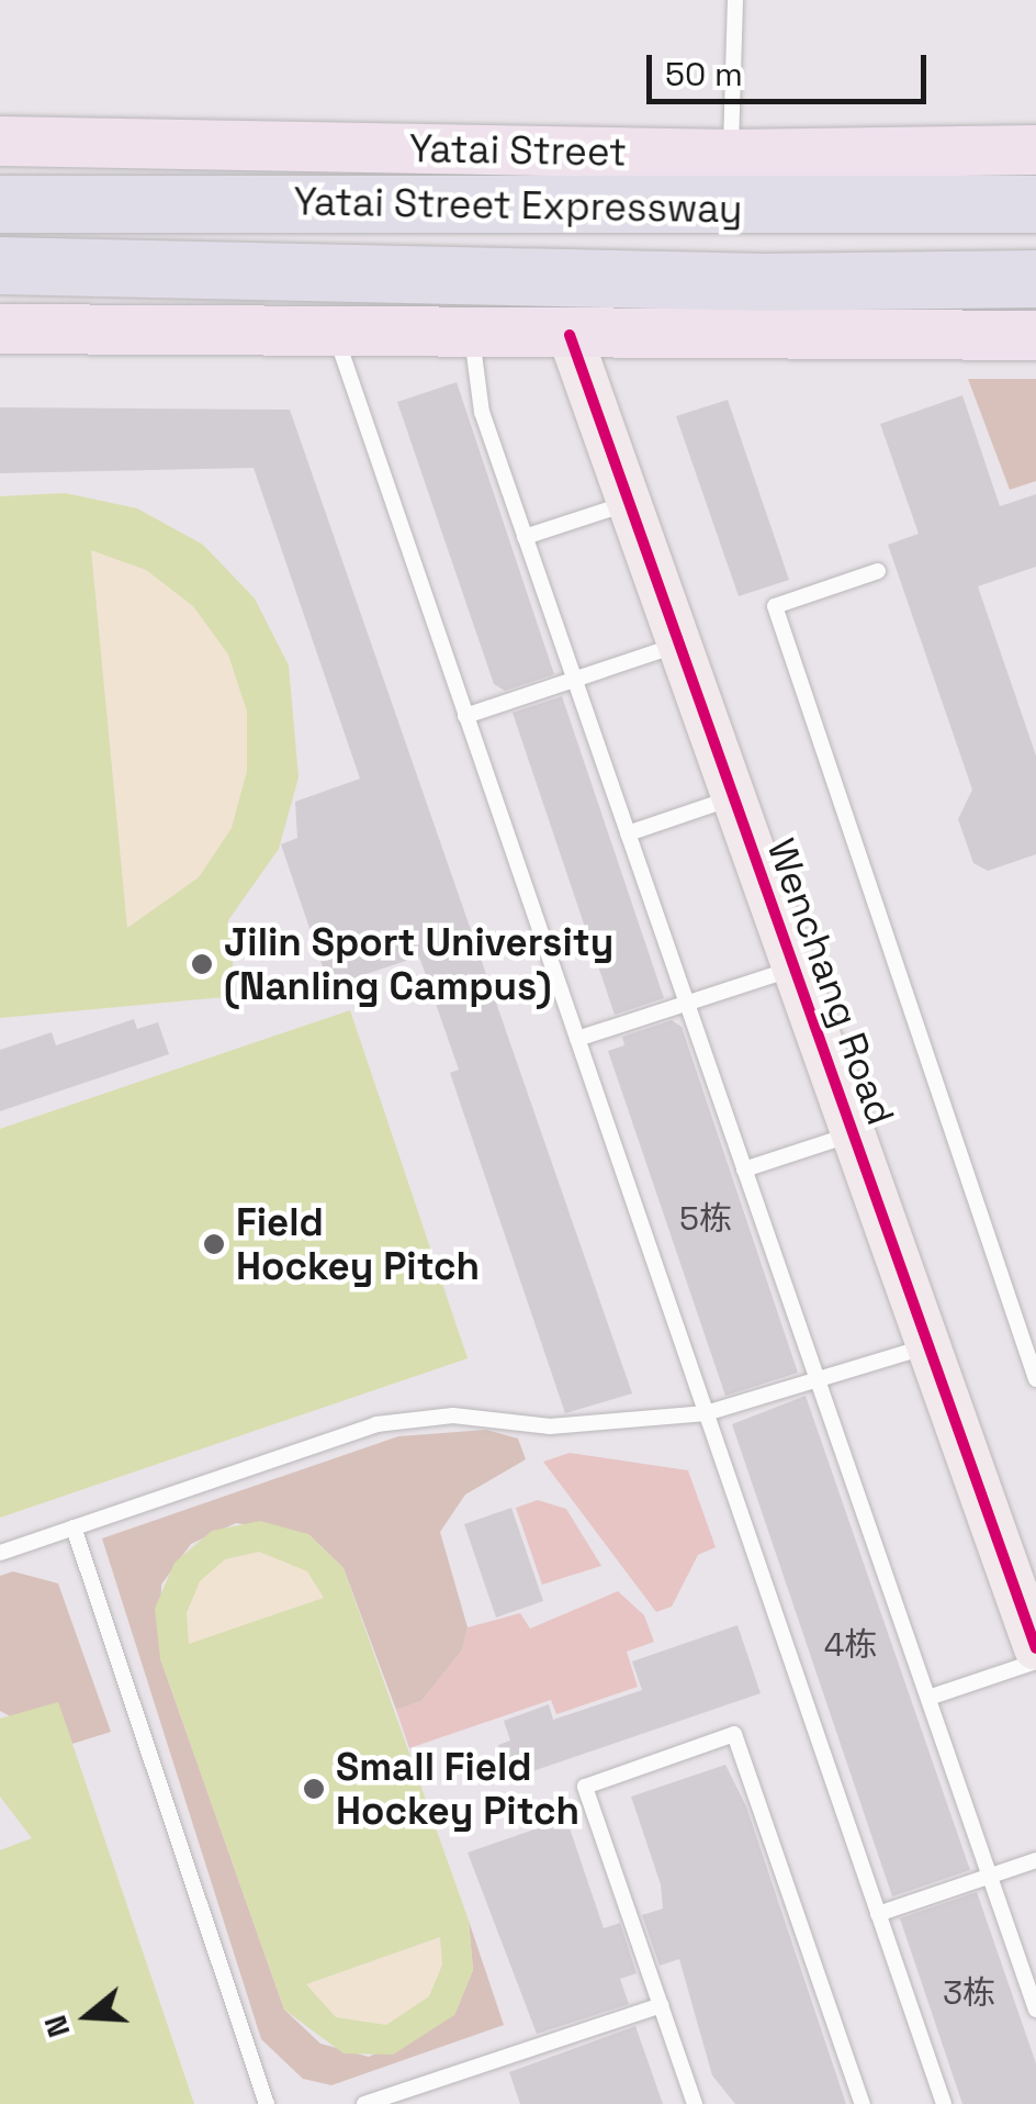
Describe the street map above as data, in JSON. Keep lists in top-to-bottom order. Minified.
{"streets":{"highway":["Yatai Street Expressway"],"main road":["Yatai Street"],"street":["Wenchang Road"]},"places":["Jilin Sport University (Nanling Campus)","Field Hockey Pitch","Small Field Hockey Pitch"],"house_numbers":["5栋","4栋","3栋"],"scale_bar":"50 m","north":"left"}
